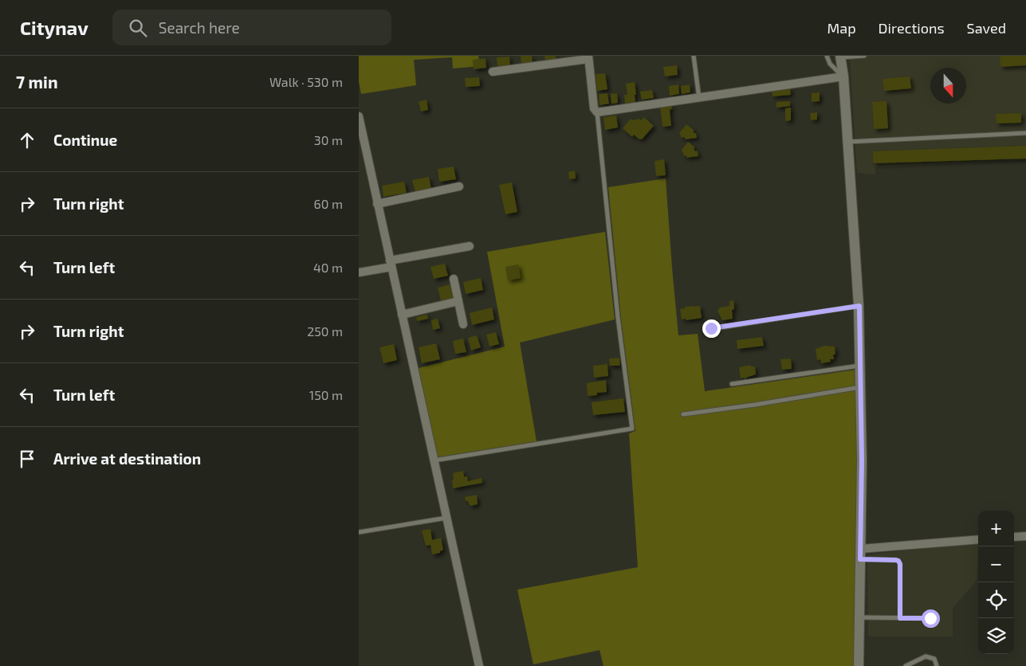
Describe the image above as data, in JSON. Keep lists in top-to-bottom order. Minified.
{"north":"bottom","page":{"header":"Citynav","search":"Search here","nav":["Map","Directions","Saved"],"heading":["7 min","Walk · 530 m"],"list":[["Continue","30 m"],["Turn right","60 m"],["Turn left","40 m"],["Turn right","250 m"],["Turn left","150 m"],"Arrive at destination"],"map_buttons":["+","−"]}}
